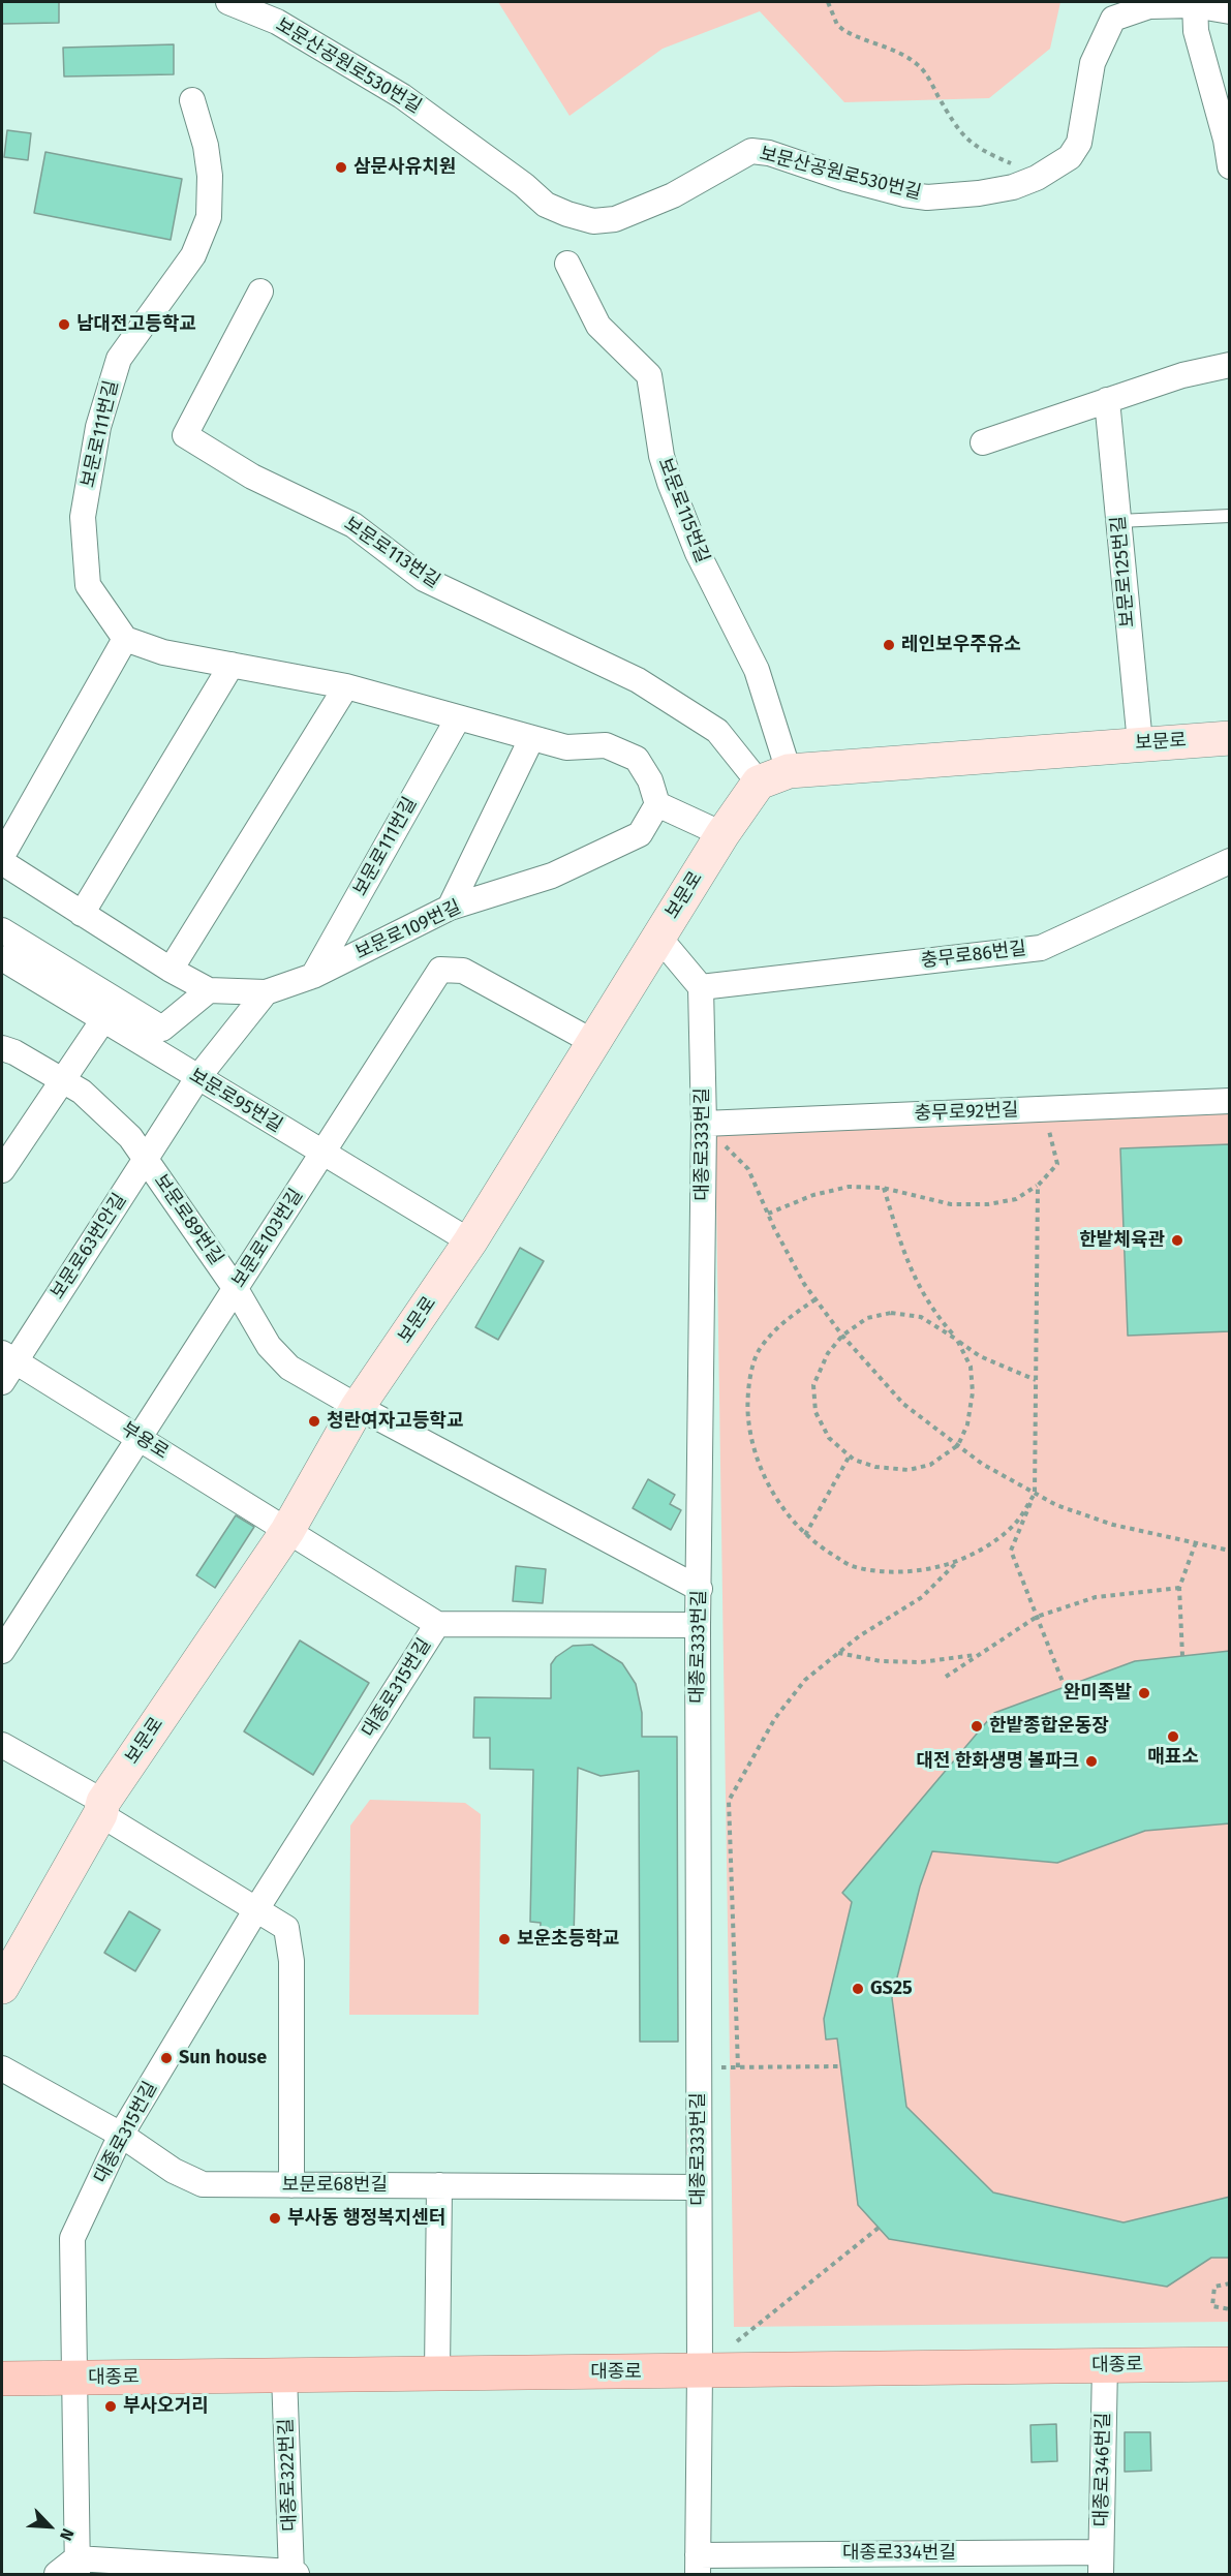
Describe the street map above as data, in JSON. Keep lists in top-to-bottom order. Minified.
{"streets":{"main road":["보문로","대종로"],"street":["보문산공원로530번길","보문로111번길","보문로115번길","보문로113번길","보문로125번길","보문로109번길","충무로86번길","보문로95번길","충무로92번길","대종로333번길","보문로89번길","보문로103번길","보문로63번안길","부용로","대종로315번길","보문로68번길","대종로346번길","대종로322번길","대종로334번길"]},"crossings":[["보문로111번길","보문로109번길"],["보문로115번길","보문로113번길"],["보문로115번길","보문로"],["보문로113번길","보문로"],["보문로125번길","보문로"],["보문로","보문로95번길"],["보문로","보문로89번길"],["보문로","보문로103번길"],["보문로","부용로"],["보문로109번길","보문로63번안길"],["충무로86번길","대종로333번길"],["보문로95번길","보문로103번길"],["보문로95번길","보문로63번안길"],["충무로92번길","대종로333번길"],["대종로333번길","대종로315번길"],["대종로333번길","보문로68번길"],["대종로333번길","대종로"],["대종로333번길","대종로334번길"],["보문로89번길","보문로103번길"],["보문로89번길","보문로63번안길"],["보문로103번길","부용로"],["보문로63번안길","부용로"],["부용로","대종로315번길"],["대종로315번길","보문로68번길"],["대종로315번길","대종로"],["대종로","대종로346번길"],["대종로","대종로322번길"],["대종로","대종로334번길"],["대종로346번길","대종로334번길"]],"places":["삼문사유치원","남대전고등학교","레인보우주유소","한밭체육관","청란여자고등학교","완미족발","한밭종합운동장","매표소","대전 한화생명 볼파크","보운초등학교","GS25","Sun house","부사동 행정복지센터","부사오거리"],"north":"bottom right"}
